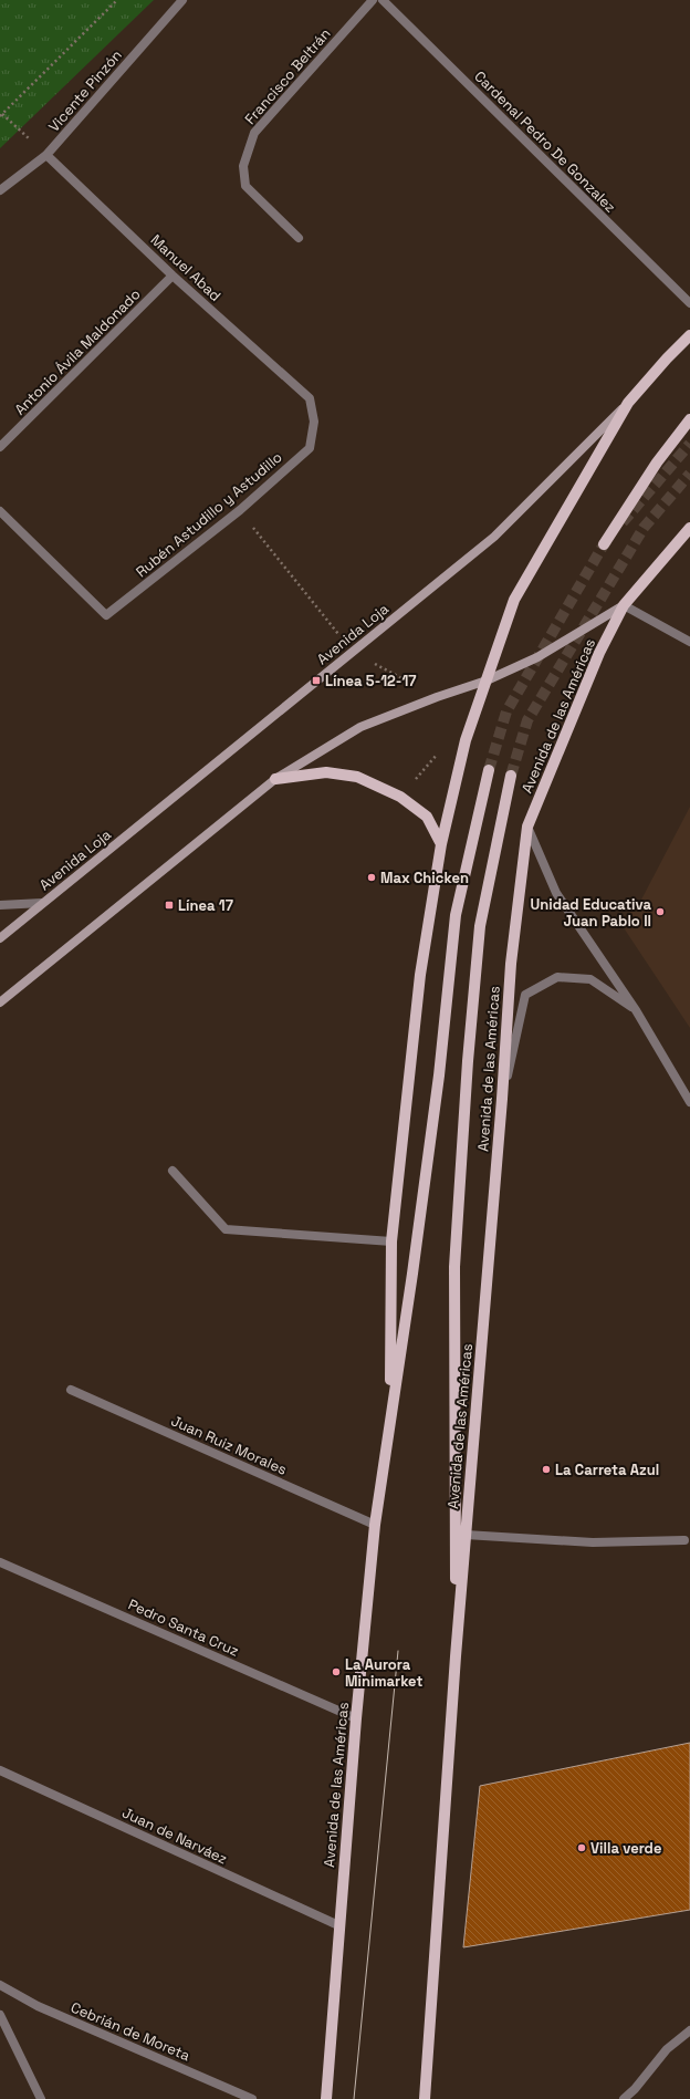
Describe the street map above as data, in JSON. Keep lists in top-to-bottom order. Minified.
{"streets":{"main road":["Avenida Loja","Avenida de las Américas"],"street":["Francisco Beltrán","Vicente Pinzón","Cardenal Pedro De Gonzalez","Manuel Abad","Antonio Ávila Maldonado","Rubén Astudillo y Astudillo","Juan Ruiz Morales","Pedro Santa Cruz","Juan de Narváez","Cebrián de Moreta"]},"crossings":[["Vicente Pinzón","Manuel Abad"],["Manuel Abad","Antonio Ávila Maldonado"],["Manuel Abad","Rubén Astudillo y Astudillo"],["Avenida Loja","Avenida de las Américas"],["Avenida de las Américas","Juan Ruiz Morales"],["Avenida de las Américas","Pedro Santa Cruz"],["Avenida de las Américas","Juan de Narváez"]],"places":{"transit":["Línea 5-12-17","Línea 17"],"other":["Max Chicken","Unidad Educativa Juan Pablo II","La Carreta Azul","La Aurora Minimarket","Villa verde"]}}
